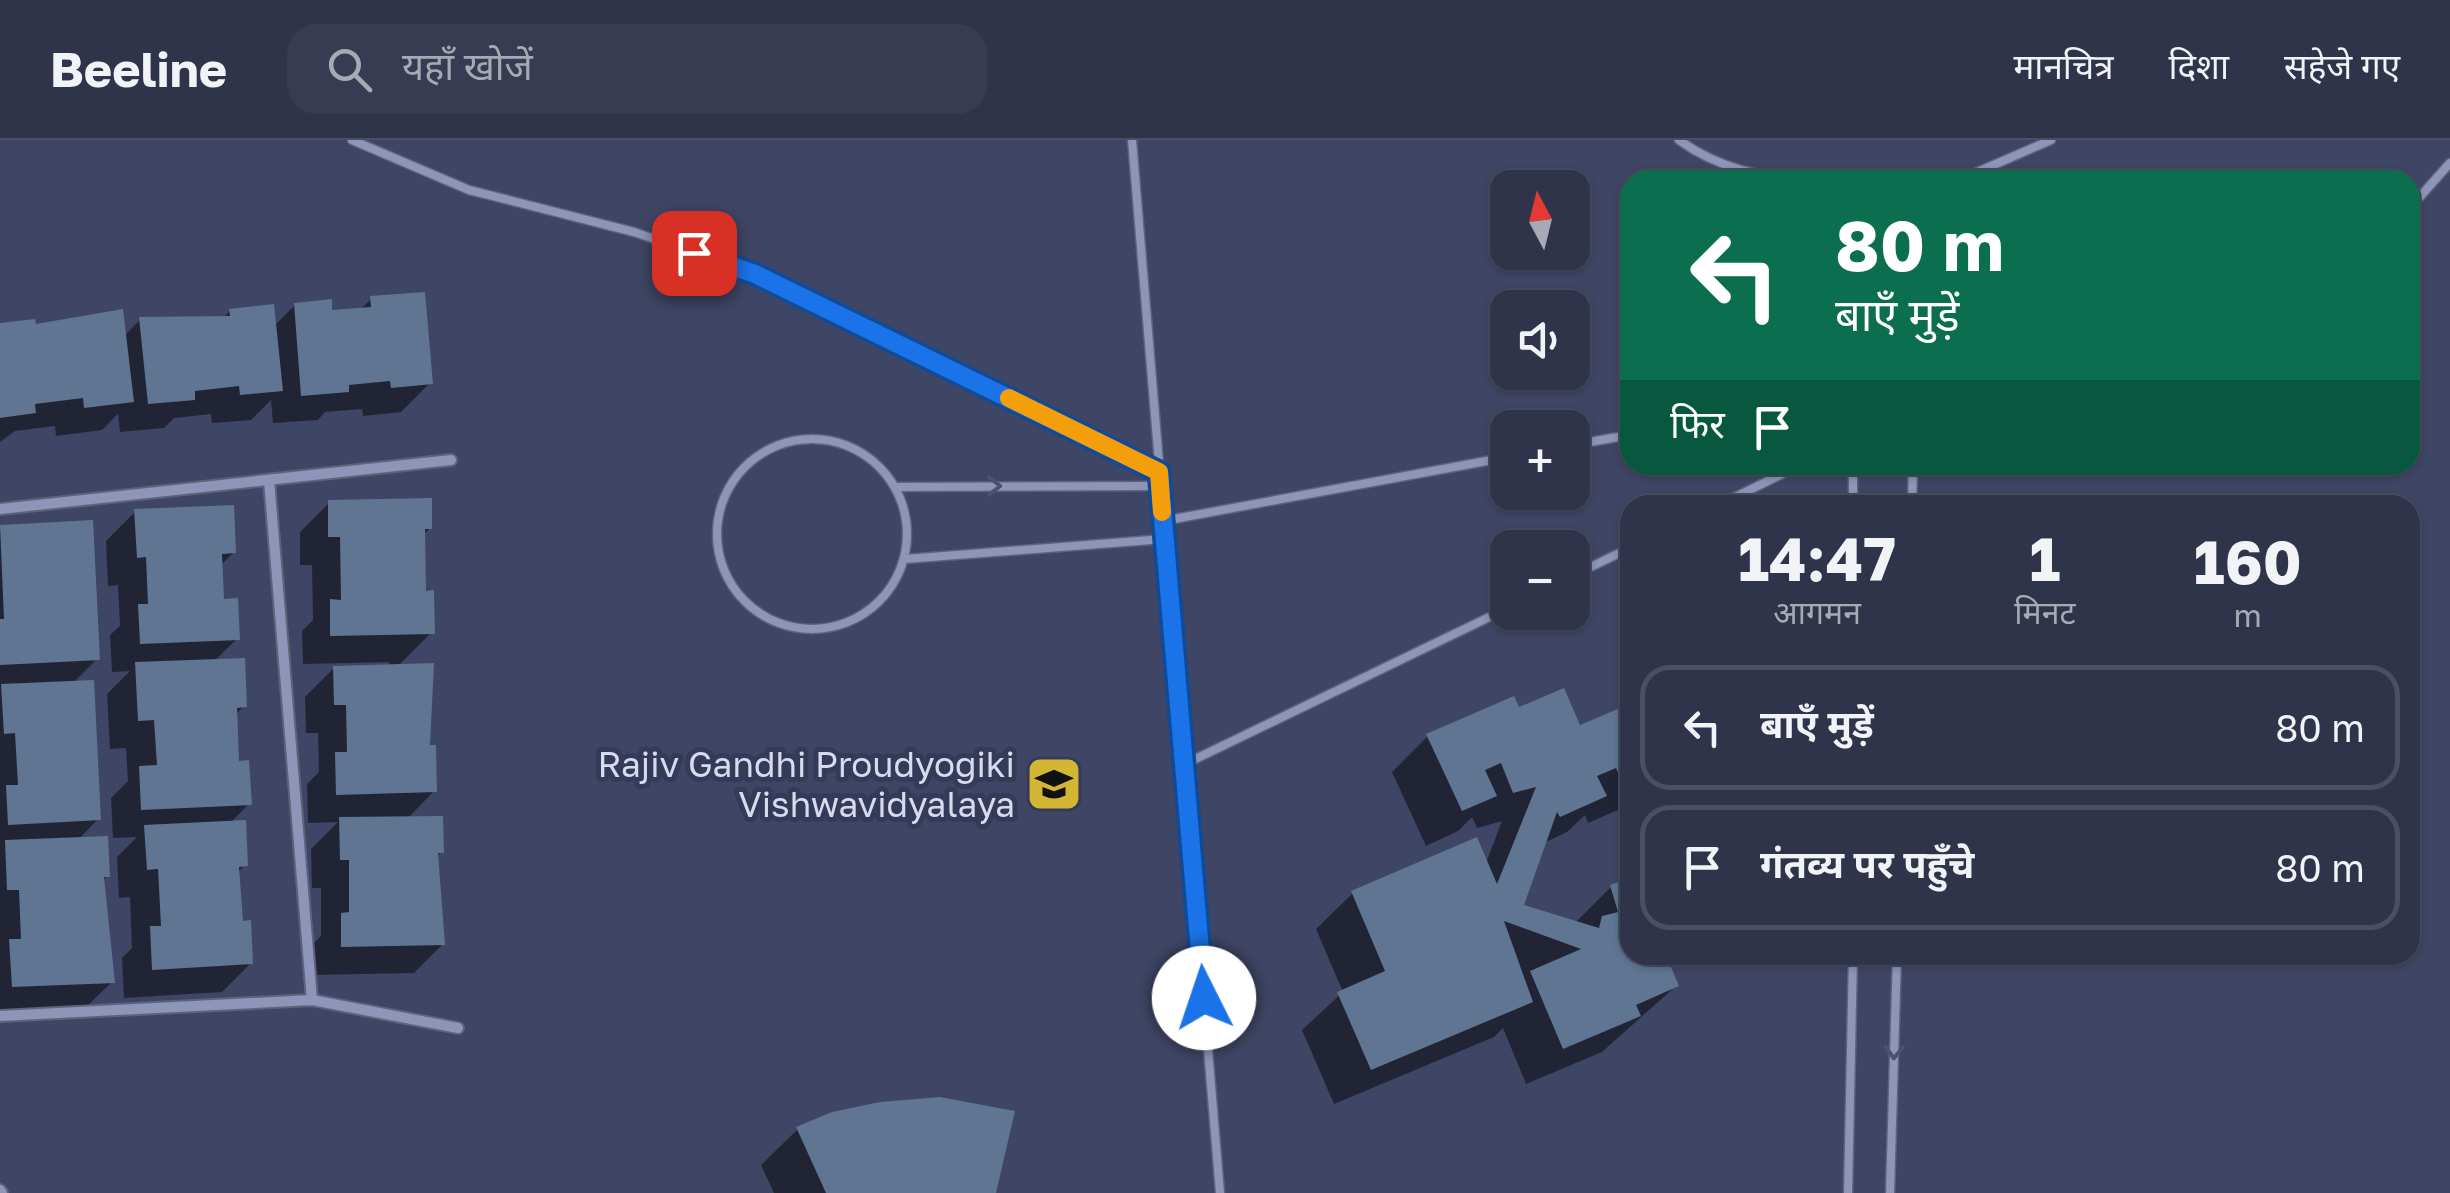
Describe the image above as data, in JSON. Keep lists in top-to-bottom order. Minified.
{"places":{"school or university":["Rajiv Gandhi Proudyogiki Vishwavidyalaya"]},"north":"top","page":{"header":"Beeline","search":"यहाँ खोजें","nav":["मानचित्र","दिशा","सहेजे गए"],"map_buttons":["+","−"],"turn":["80 m","बाएँ मुड़ें"],"then":"फिर","eta":["14:47","आगमन","1","मिनट","160","m"],"list":[{"name":"बाएँ मुड़ें","value":"80 m"},{"name":"गंतव्य पर पहुँचे","value":"80 m"}]}}
